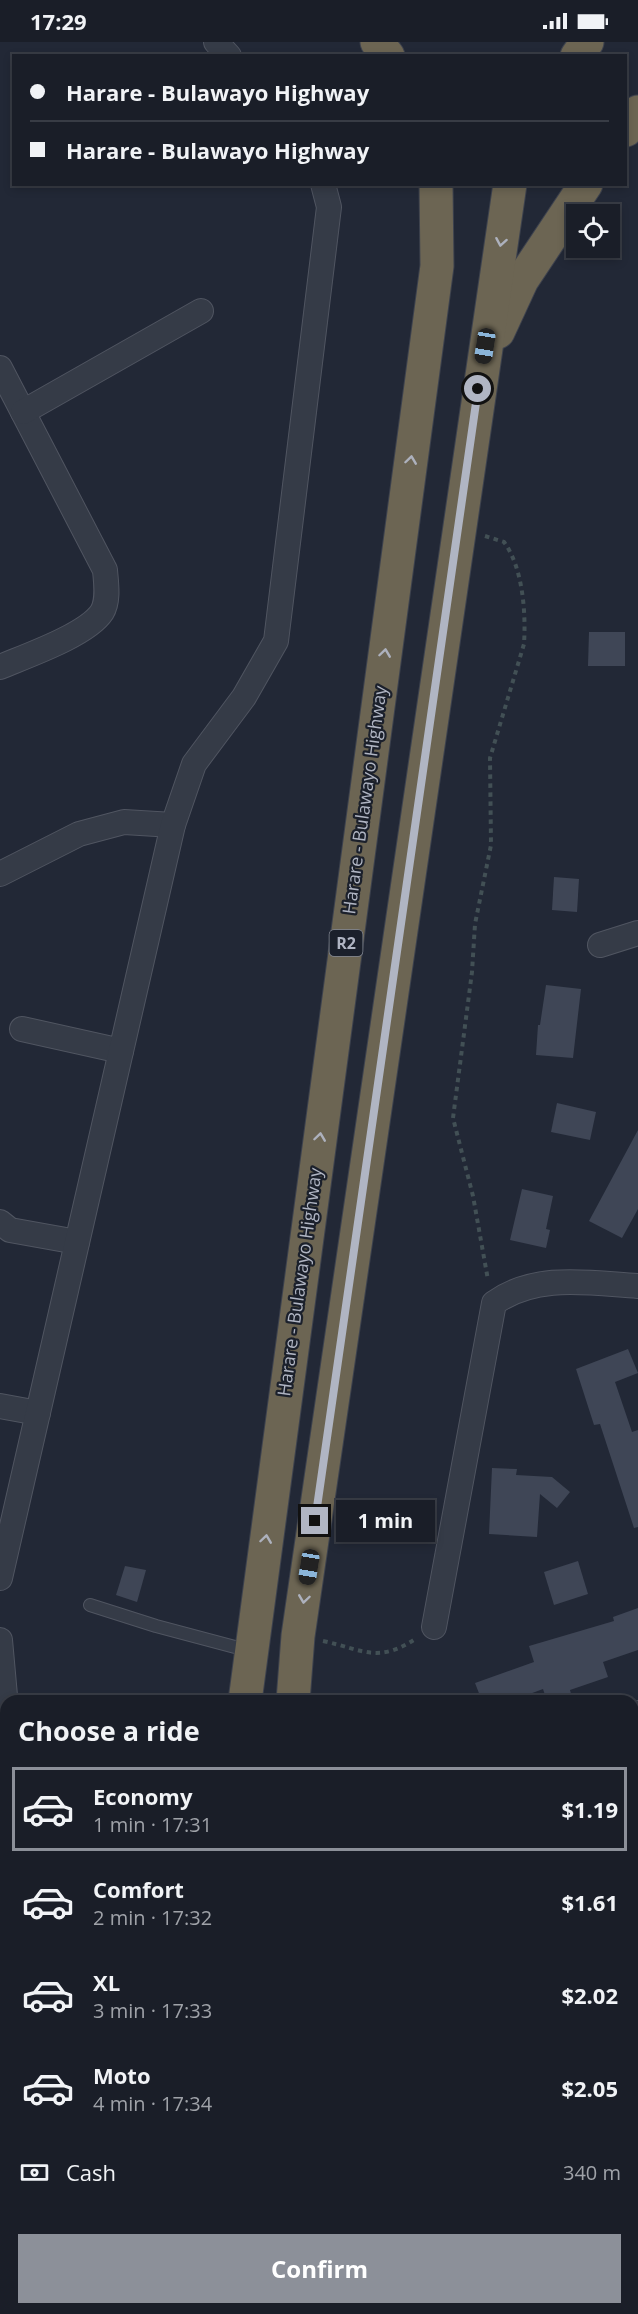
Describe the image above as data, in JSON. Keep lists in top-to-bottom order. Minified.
{"streets":{"highway":["Harare - Bulawayo Highway","R2"]},"page":{"status":"17:29","banner":["Harare - Bulawayo Highway","Harare - Bulawayo Highway"],"bubble":"1 min","heading":"Choose a ride","list":[{"name":"Economy","note":"1 min · 17:31","value":"$1.19"},{"name":"Comfort","note":"2 min · 17:32","value":"$1.61"},{"name":"XL","note":"3 min · 17:33","value":"$2.02"},{"name":"Moto","note":"4 min · 17:34","value":"$2.05"}],"pay":["Cash","340 m"],"buttons":"Confirm"}}
